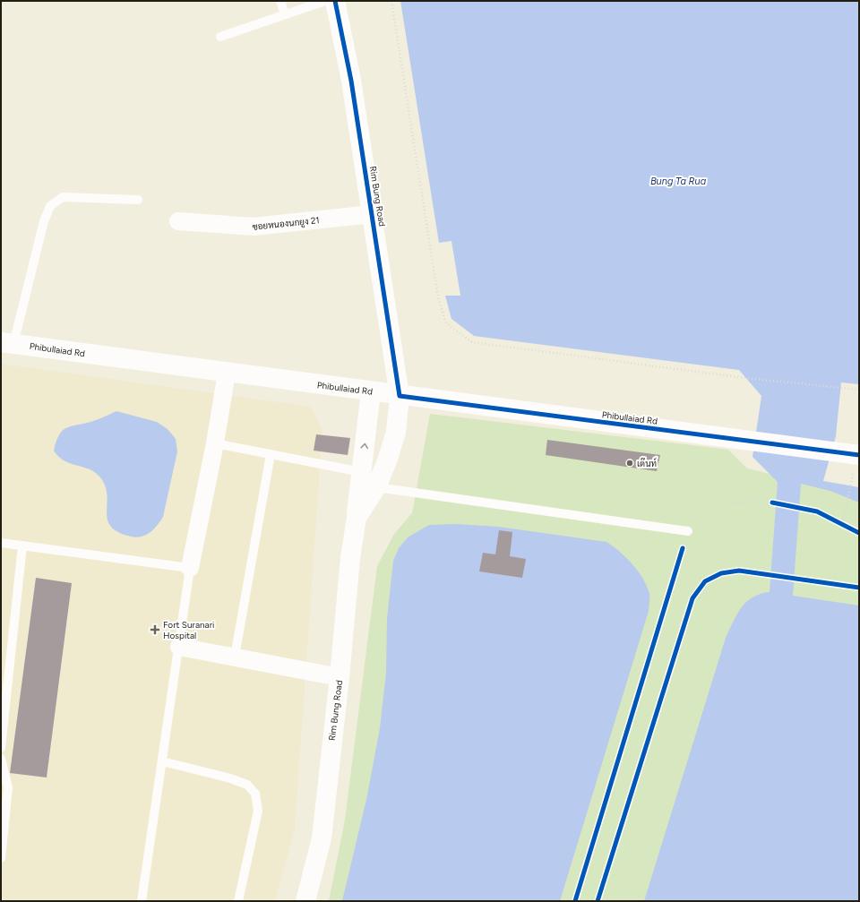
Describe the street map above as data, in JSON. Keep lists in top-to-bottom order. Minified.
{"streets":{"main road":["Rim Bung Road","Phibullaiad Rd"],"street":["ซอยหนองนกยูง 21"]},"crossings":[["Rim Bung Road","ซอยหนองนกยูง 21"],["Rim Bung Road","Phibullaiad Rd"]],"water":["Bung Ta Rua"],"places":{"other":["เต๊นท์"],"health":["Fort Suranari Hospital"]}}
